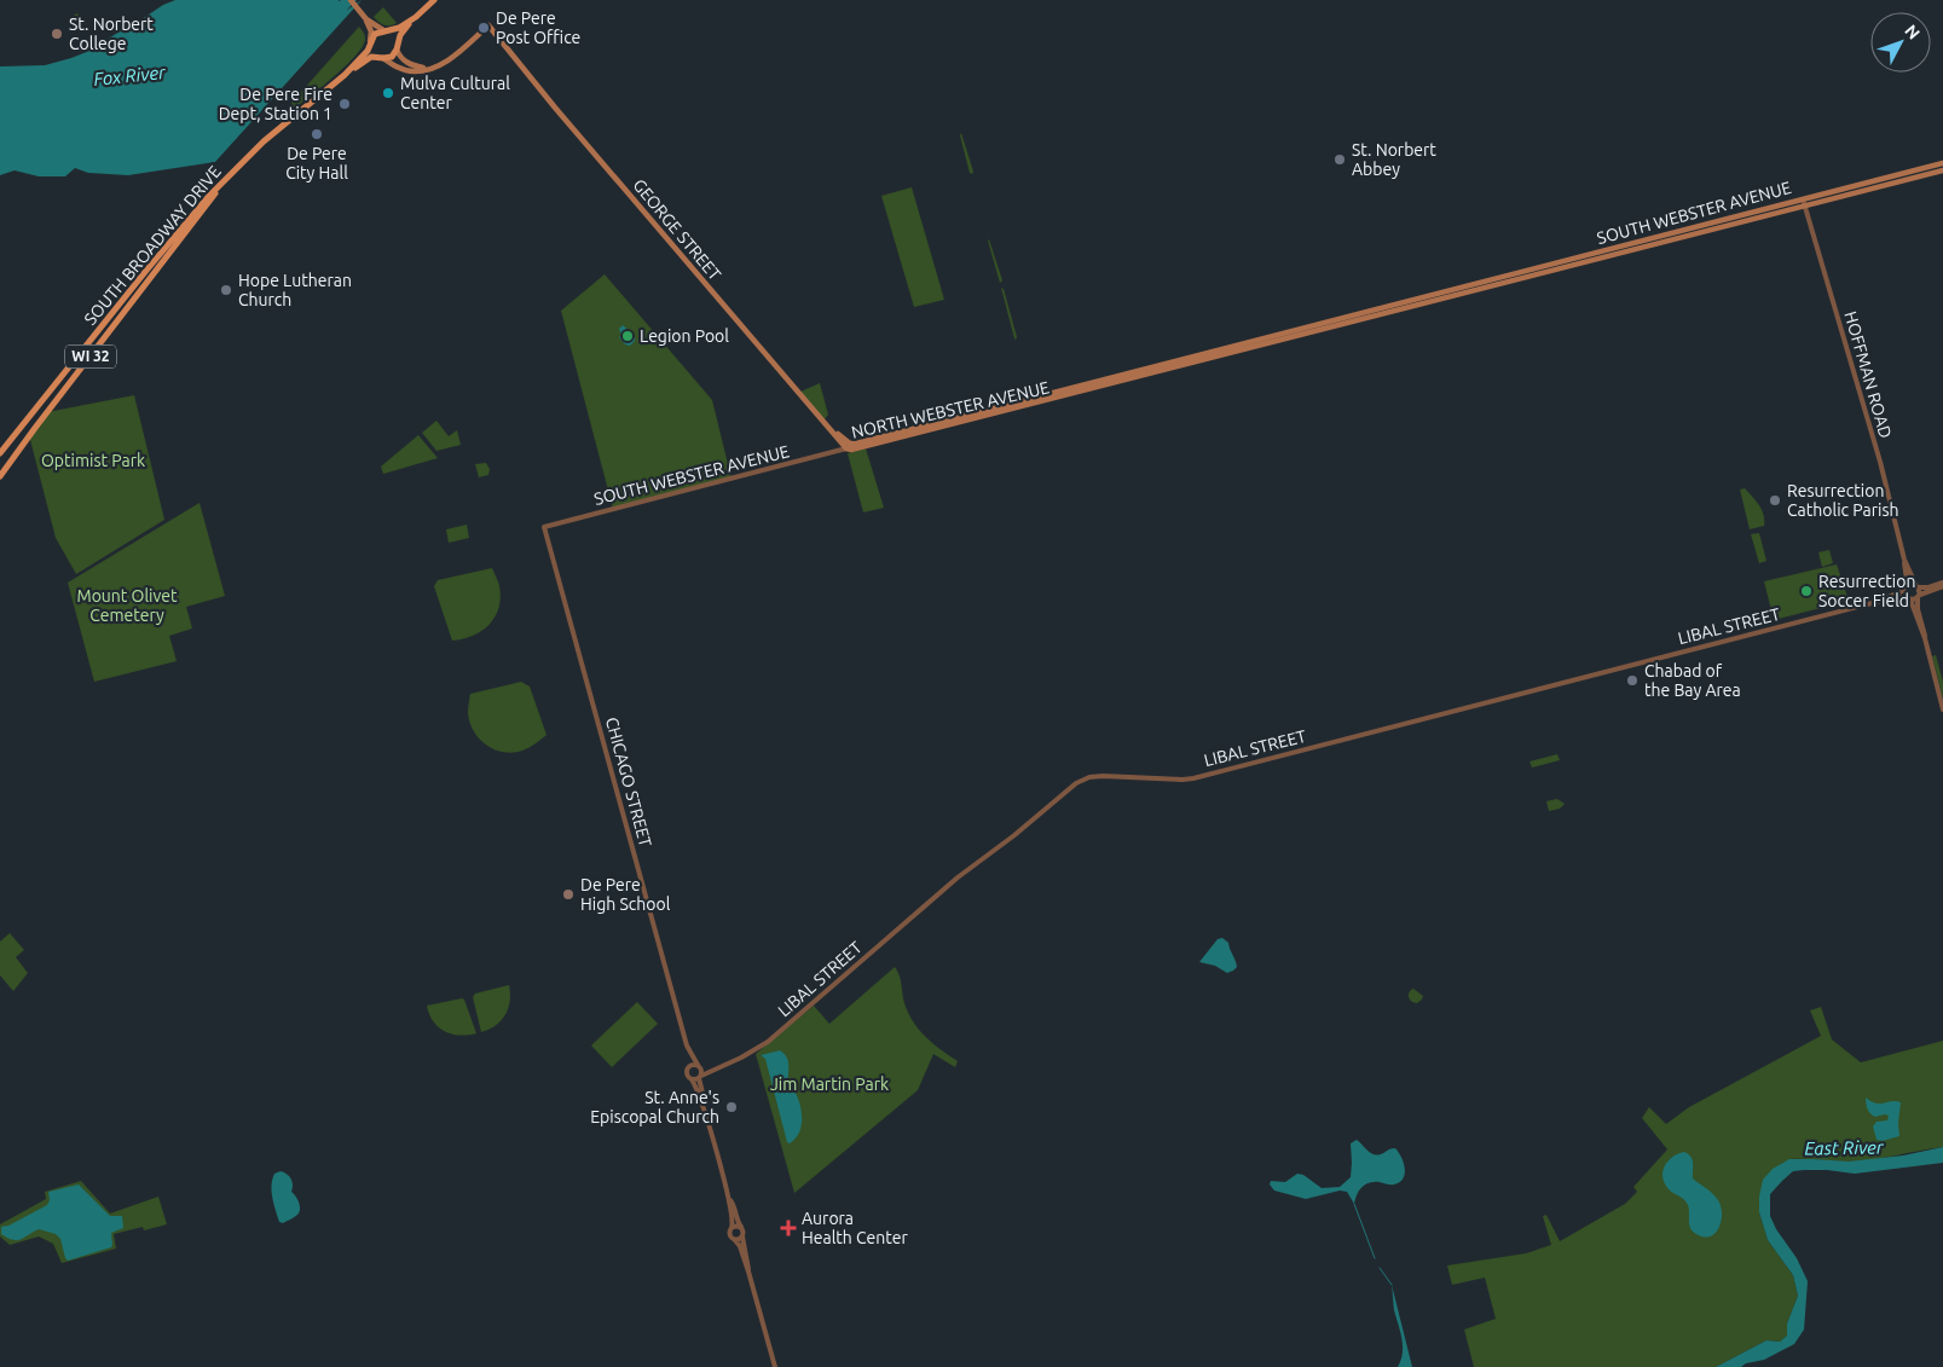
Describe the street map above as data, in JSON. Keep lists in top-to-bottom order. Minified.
{"streets":{"main road":["SOUTH WEBSTER AVENUE","GEORGE STREET","SOUTH BROADWAY DRIVE","WI 32","NORTH WEBSTER AVENUE"],"street":["HOFFMAN ROAD","LIBAL STREET","CHICAGO STREET"]},"crossings":[["SOUTH WEBSTER AVENUE","GEORGE STREET"],["SOUTH WEBSTER AVENUE","HOFFMAN ROAD"],["SOUTH WEBSTER AVENUE","NORTH WEBSTER AVENUE"],["SOUTH WEBSTER AVENUE","CHICAGO STREET"],["GEORGE STREET","NORTH WEBSTER AVENUE"],["SOUTH BROADWAY DRIVE","WI 32"],["HOFFMAN ROAD","LIBAL STREET"],["LIBAL STREET","CHICAGO STREET"]],"water":["Fox River","East River"],"parks":["Optimist Park","Mount Olivet Cemetery","Jim Martin Park"],"places":{"other":["De Pere Post Office","St. Norbert College","Mulva Cultural Center","De Pere Fire Dept, Station 1","De Pere City Hall","St. Norbert Abbey","Hope Lutheran Church","Legion Pool","Resurrection Catholic Parish","Resurrection Soccer Field","Chabad of the Bay Area","De Pere High School","St. Anne's Episcopal Church"],"health":["Aurora Health Center"]},"north":"top right"}
